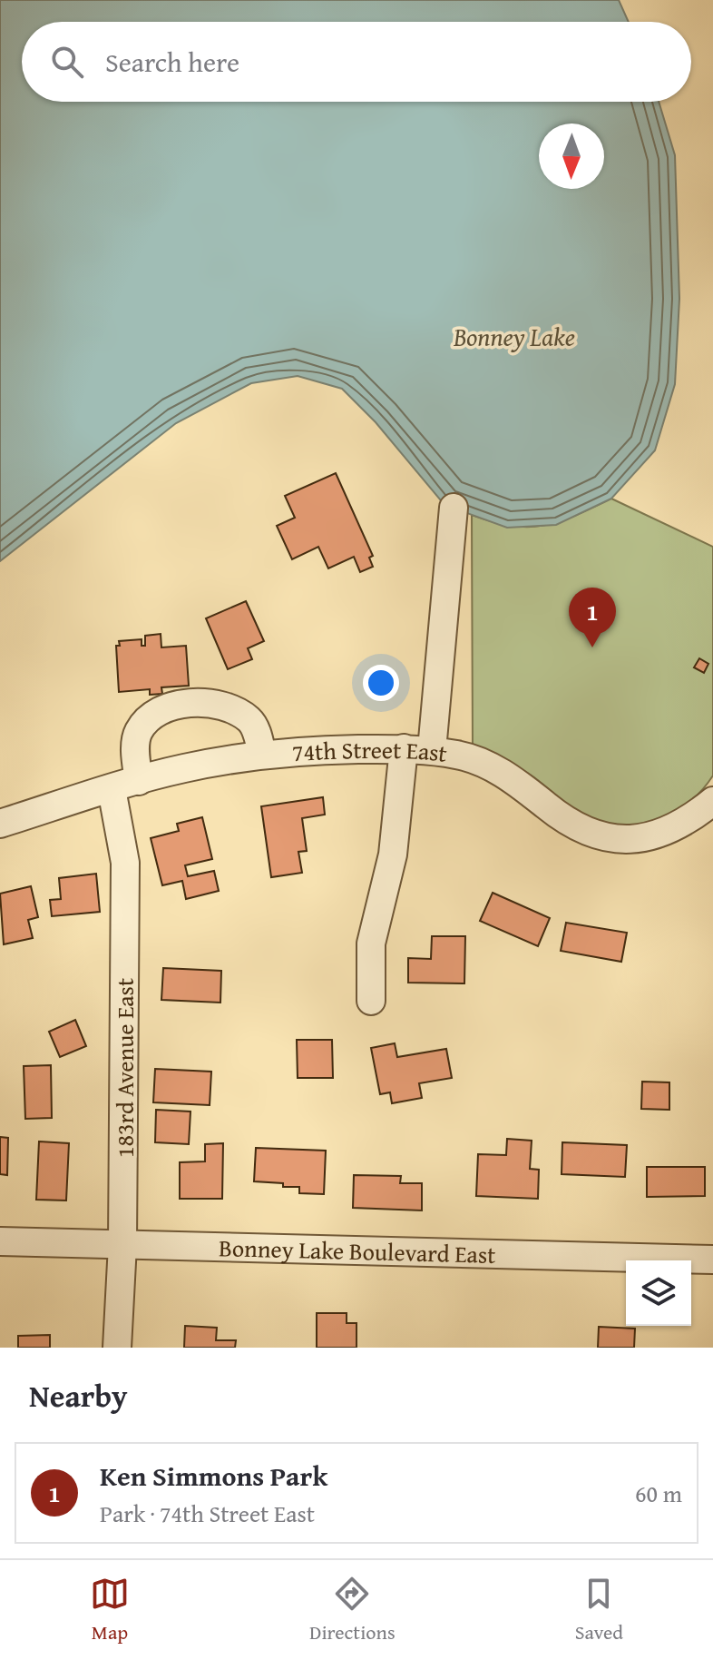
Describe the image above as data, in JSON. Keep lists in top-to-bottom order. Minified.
{"streets":{"street":["74th Street East","183rd Avenue East","Bonney Lake Boulevard East"]},"crossings":[["74th Street East","183rd Avenue East"],["183rd Avenue East","Bonney Lake Boulevard East"]],"water":["Bonney Lake"],"north":"bottom","page":{"search":"Search here","pins":"1","heading":"Nearby","list":[{"mark":"1","name":"Ken Simmons Park","note":"Park · 74th Street East","value":"60 m"}],"nav":["Map","Directions","Saved"]}}
